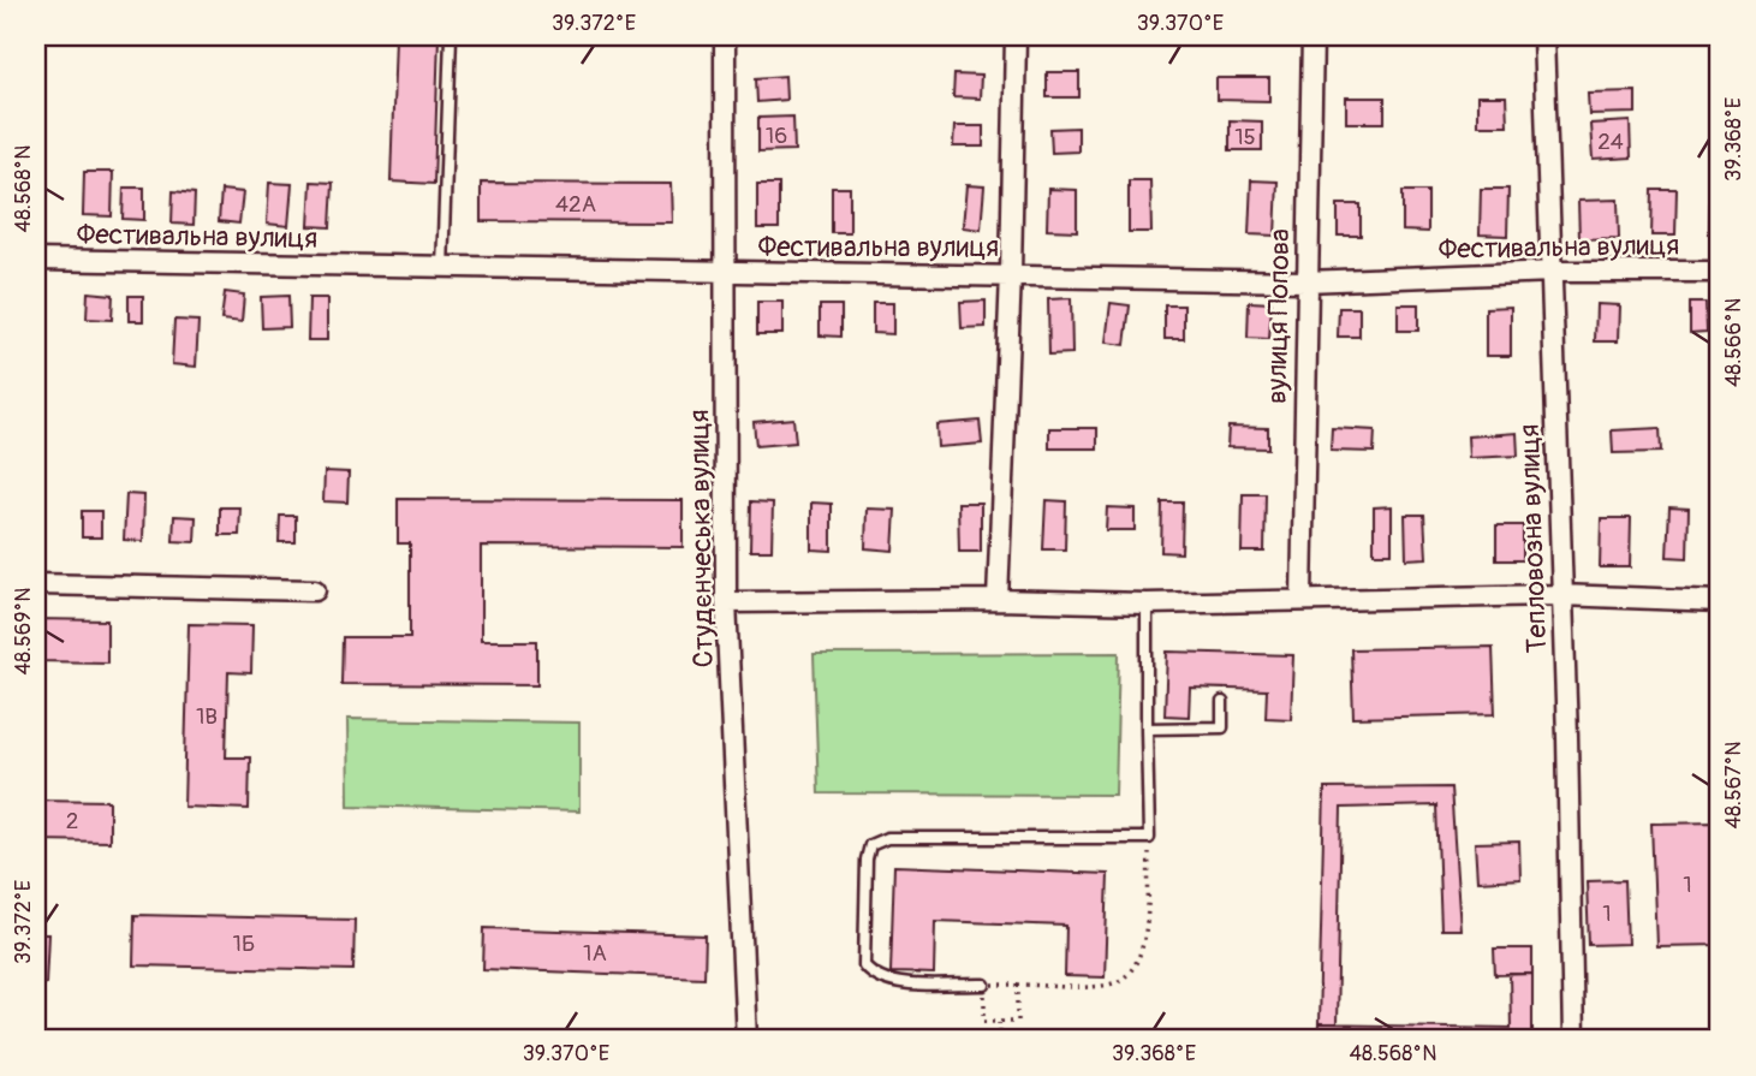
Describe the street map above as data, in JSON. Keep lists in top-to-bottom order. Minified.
{"streets":{"street":["Фестивальна вулиця","вулиця Попова","Студєнчеська вулиця","Тепловозна вулиця"]},"crossings":[["Фестивальна вулиця","вулиця Попова"],["Фестивальна вулиця","Студєнчеська вулиця"],["Фестивальна вулиця","Тепловозна вулиця"]],"house_numbers":["16","15","24","42А","1В","2","1","1","1Б","1А"],"coordinates":["39.372°E","39.370°E","39.368°E","48.568°N","48.566°N","48.569°N","48.567°N"]}
